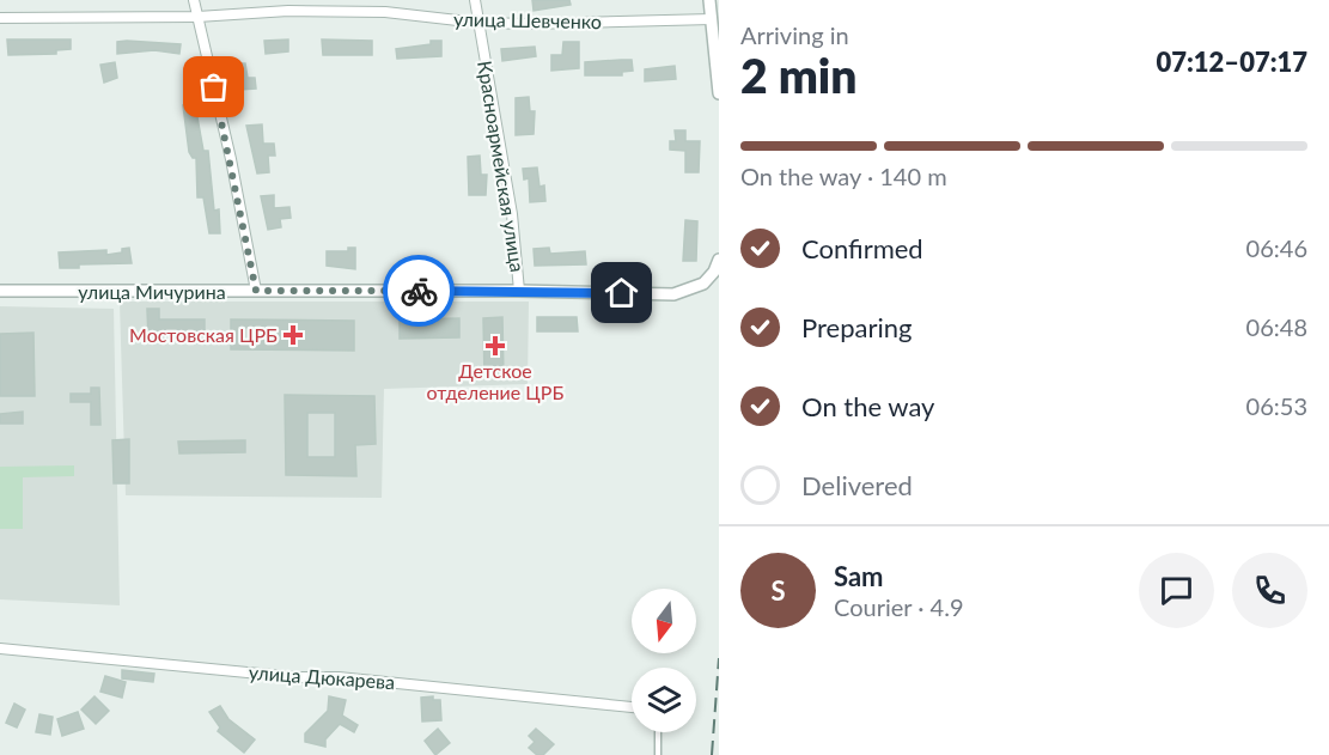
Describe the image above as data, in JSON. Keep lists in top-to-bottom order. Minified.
{"streets":{"street":["улица Шевченко","Красноармейская улица","улица Мичурина","улица Дюкарева"]},"crossings":[["улица Шевченко","Красноармейская улица"],["Красноармейская улица","улица Мичурина"]],"places":{"health":["Мостовская ЦРБ","Детское отделение ЦРБ"]},"north":"bottom","page":{"heading":["2 min","Arriving in","07:12–07:17"],"panel":["Sam","Courier · 4.9"],"bar":"On the way · 140 m","list":[["Confirmed","06:46"],["Preparing","06:48"],["On the way","06:53"],"Delivered"],"round":"S"}}
